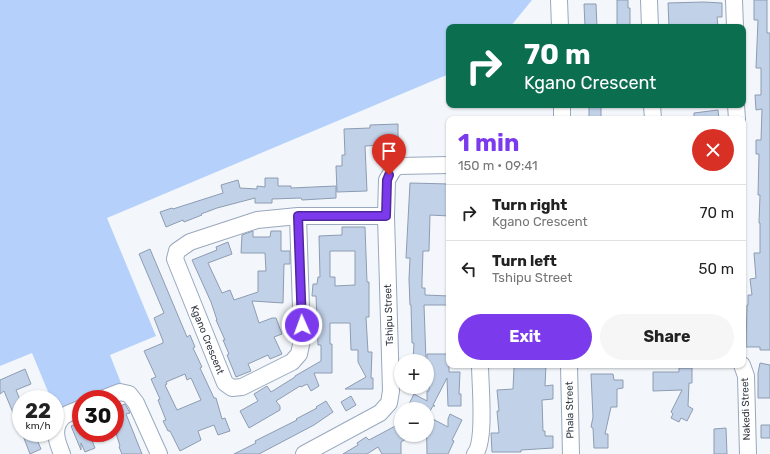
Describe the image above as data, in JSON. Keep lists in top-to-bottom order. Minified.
{"streets":{"street":["Tshipu Street","Kgano Crescent","Nakedi Street","Phala Street"]},"crossings":[["Tshipu Street","Kgano Crescent"]],"page":{"turn":["70 m","Kgano Crescent"],"heading":["1 min","150 m · 09:41"],"list":[{"name":"Turn right","note":"Kgano Crescent","value":"70 m"},{"name":"Turn left","note":"Tshipu Street","value":"50 m"}],"buttons":["Exit","Share"],"map_buttons":["+","−"],"speed":"22 km/h","limit":"30"}}
